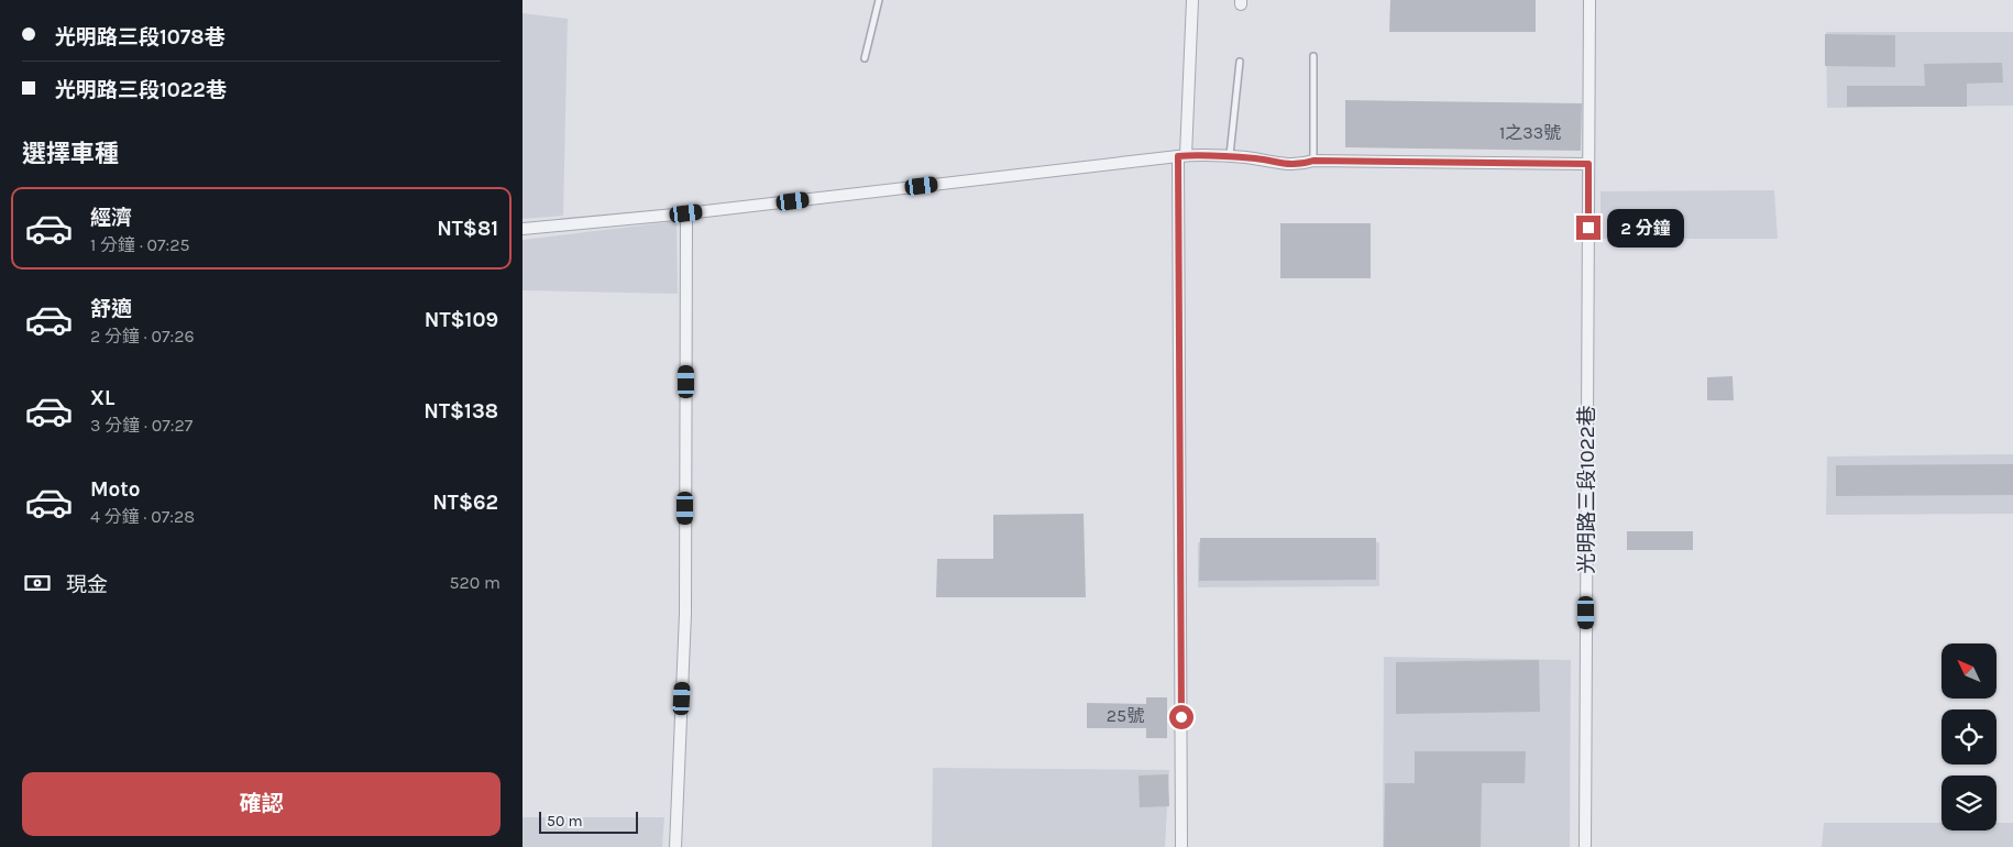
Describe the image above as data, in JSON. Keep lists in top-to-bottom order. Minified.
{"streets":{"street":["光明路三段1022巷"]},"house_numbers":["1之33號","25號"],"scale_bar":"50 m","north":"top left","page":{"banner":["光明路三段1078巷","光明路三段1022巷"],"heading":"選擇車種","list":[{"name":"經濟","note":"1 分鐘 · 07:25","value":"NT$81"},{"name":"舒適","note":"2 分鐘 · 07:26","value":"NT$109"},{"name":"XL","note":"3 分鐘 · 07:27","value":"NT$138"},{"name":"Moto","note":"4 分鐘 · 07:28","value":"NT$62"}],"bubble":"2 分鐘","pay":["現金","520 m"],"buttons":"確認","scale":"50 m"}}
